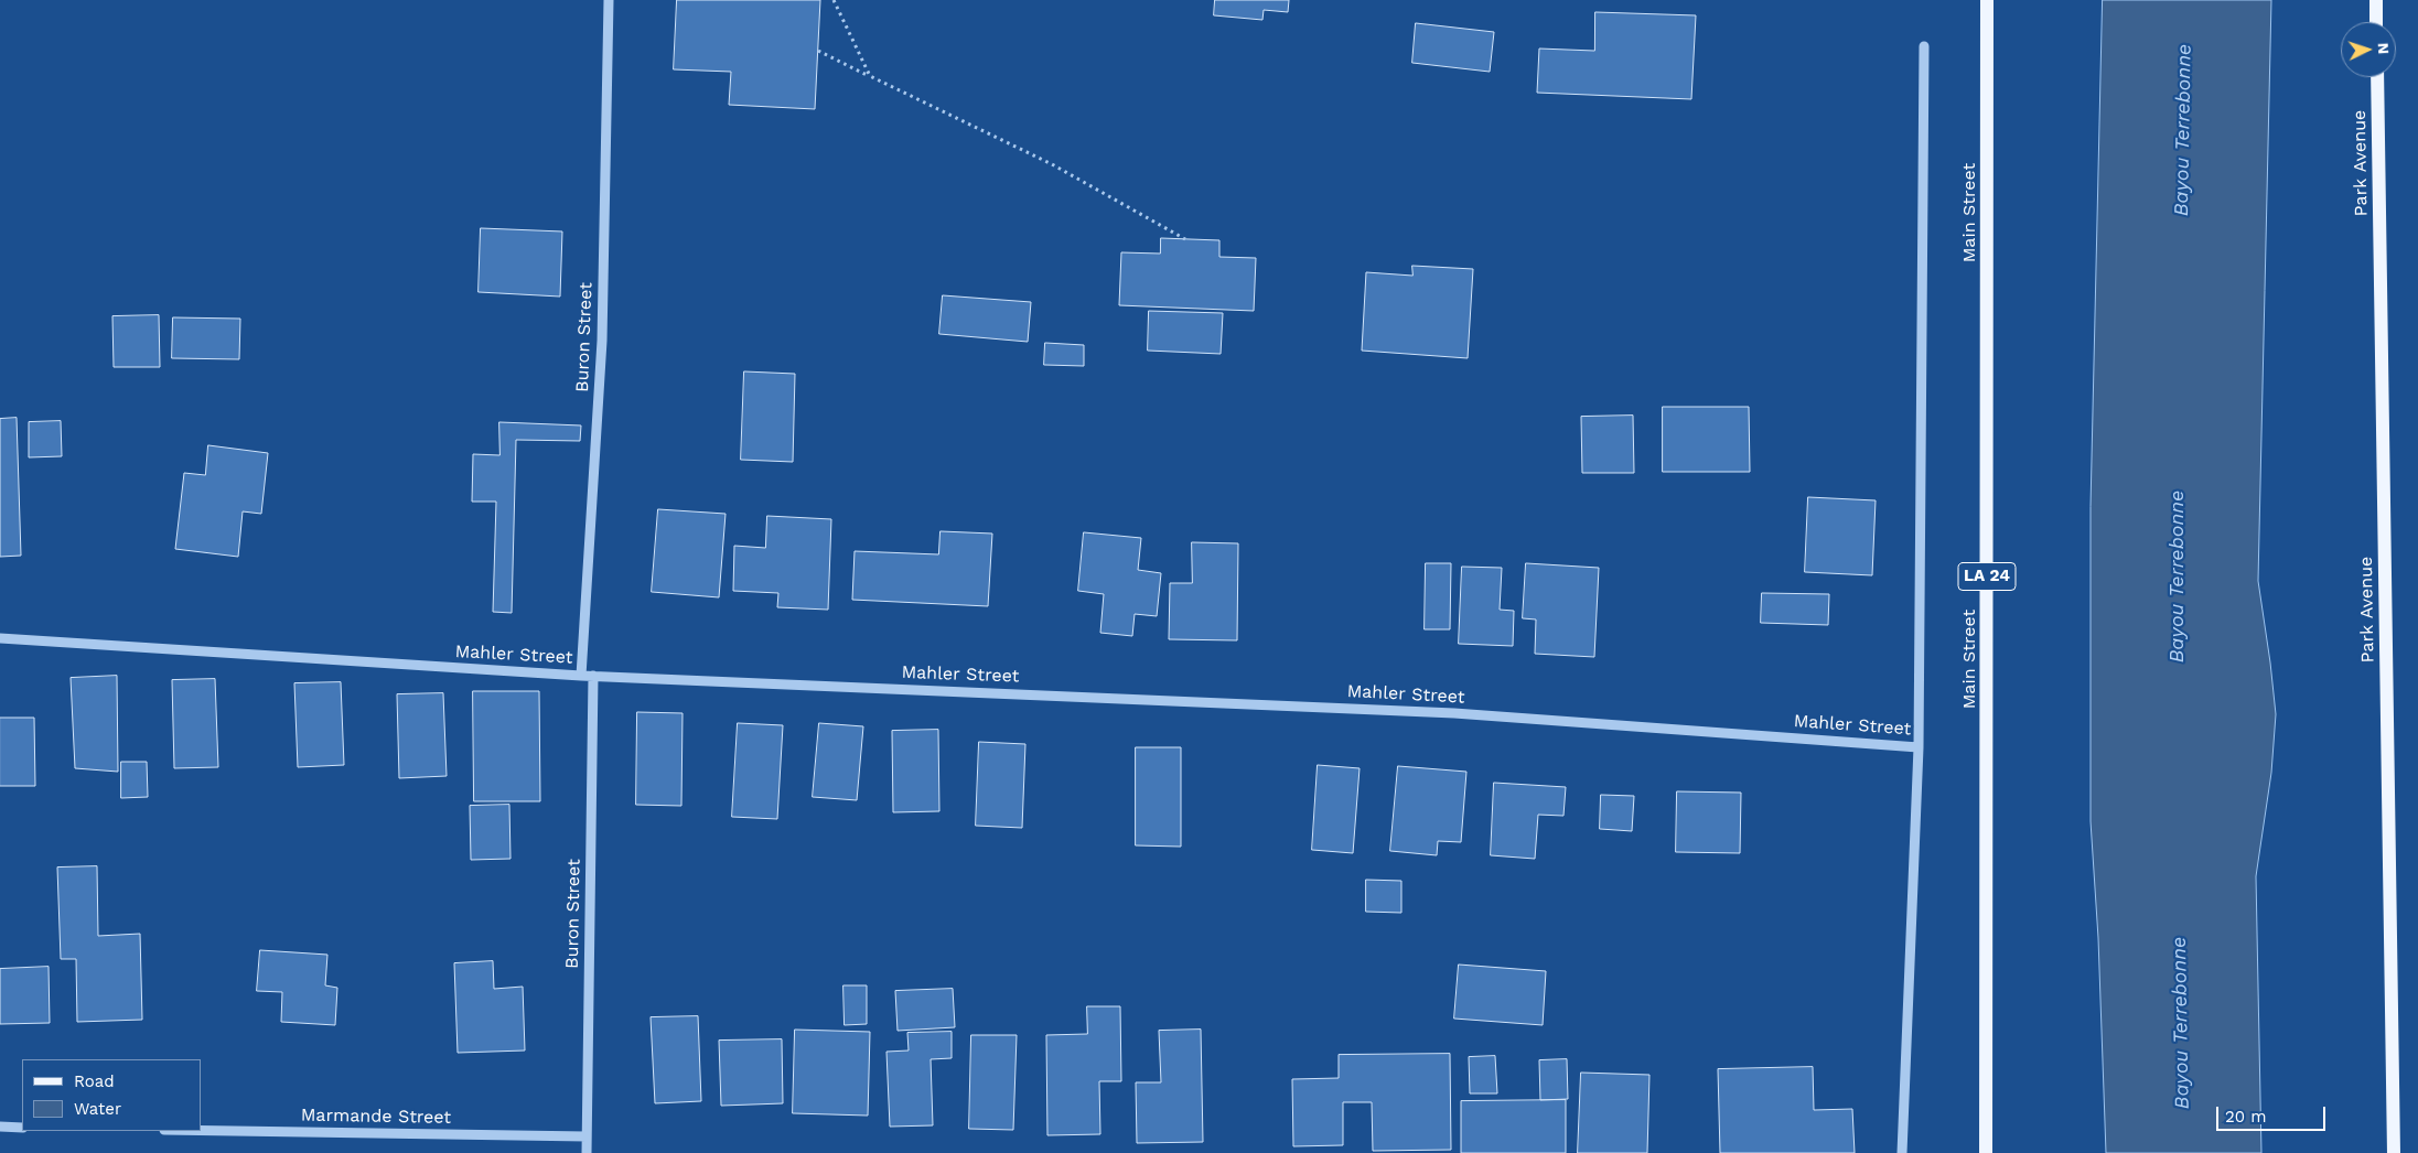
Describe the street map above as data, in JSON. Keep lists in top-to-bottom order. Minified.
{"streets":{"main road":["Park Avenue","Main Street","LA 24"],"street":["Buron Street","Mahler Street","Marmande Street"]},"crossings":[["Buron Street","Mahler Street"],["Buron Street","Marmande Street"]],"water":["Bayou Terrebonne"],"legend":["Road","Water"],"scale_bar":"20 m","north":"right"}
